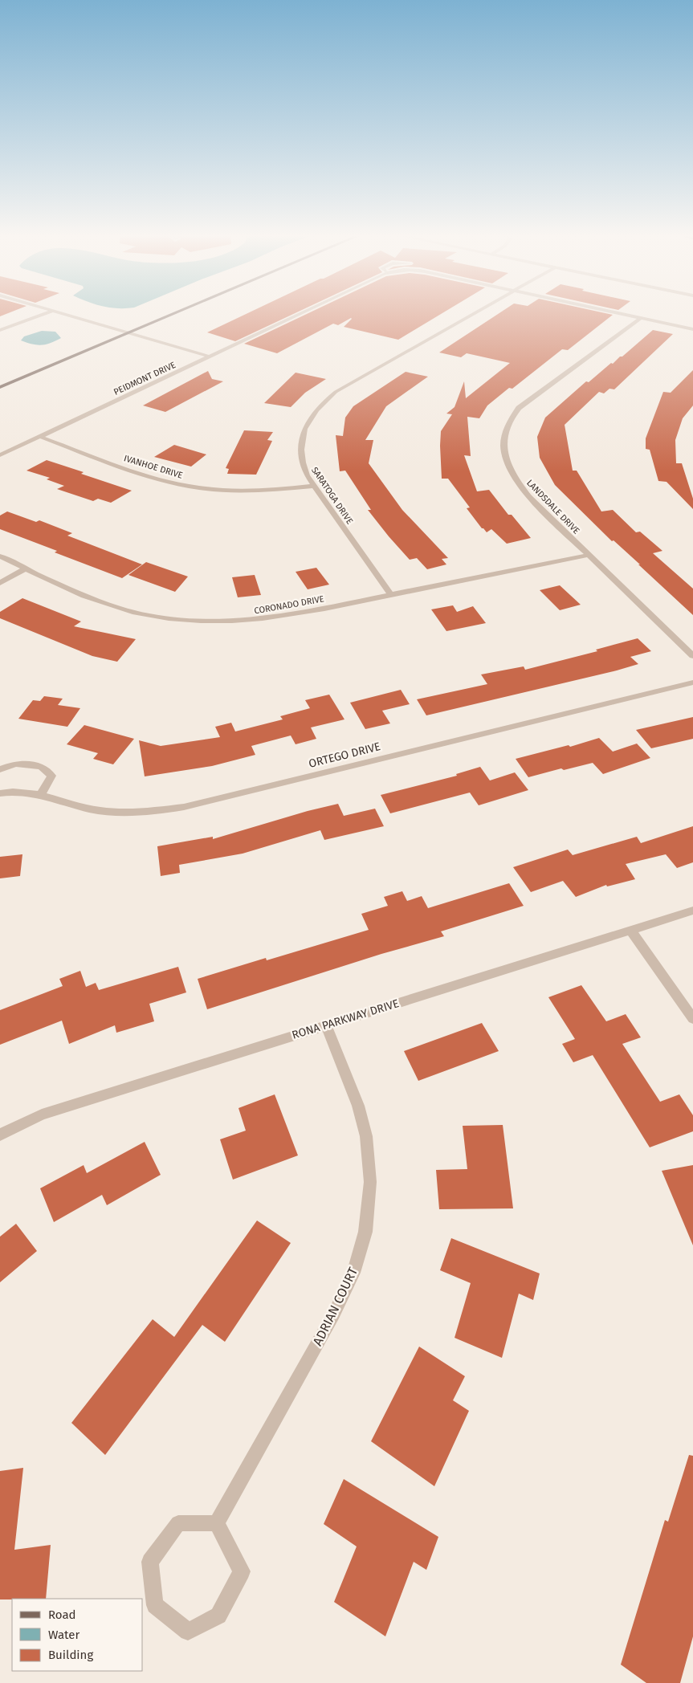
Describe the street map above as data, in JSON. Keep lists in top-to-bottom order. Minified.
{"streets":{"street":["PEIDMONT DRIVE","IVANHOE DRIVE","SARATOGA DRIVE","LANDSDALE DRIVE","CORONADO DRIVE","ORTEGO DRIVE","RONA PARKWAY DRIVE","ADRIAN COURT"]},"crossings":[["PEIDMONT DRIVE","IVANHOE DRIVE"],["IVANHOE DRIVE","SARATOGA DRIVE"],["SARATOGA DRIVE","CORONADO DRIVE"],["LANDSDALE DRIVE","CORONADO DRIVE"],["RONA PARKWAY DRIVE","ADRIAN COURT"]],"legend":["Road","Water","Building"]}
